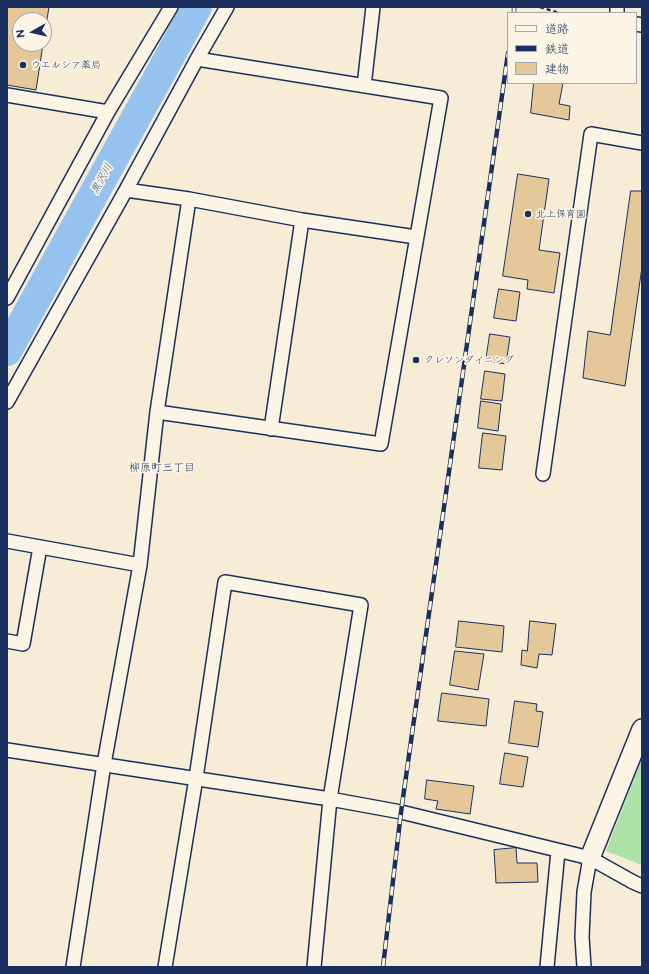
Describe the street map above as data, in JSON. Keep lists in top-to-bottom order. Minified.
{"districts":["柳原町三丁目"],"water":["黒沢川"],"places":["ウエルシア薬局","北上保育園","クレソンダイニング"],"legend":["道路","鉄道","建物"],"north":"left"}
